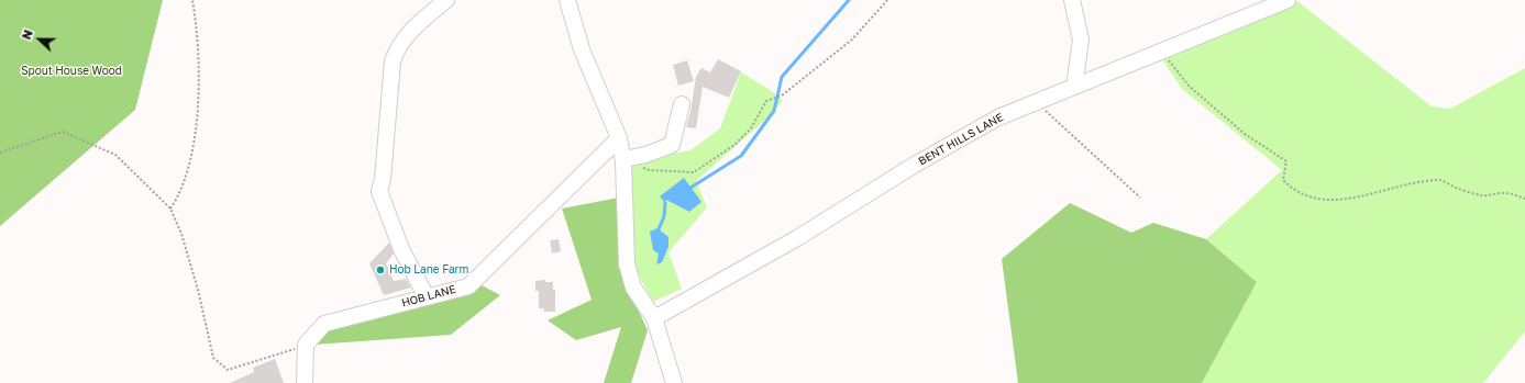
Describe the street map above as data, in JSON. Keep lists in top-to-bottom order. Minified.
{"streets":{"street":["BENT HILLS LANE","HOB LANE"]},"parks":["Spout House Wood"],"places":["Hob Lane Farm"],"north":"left"}
